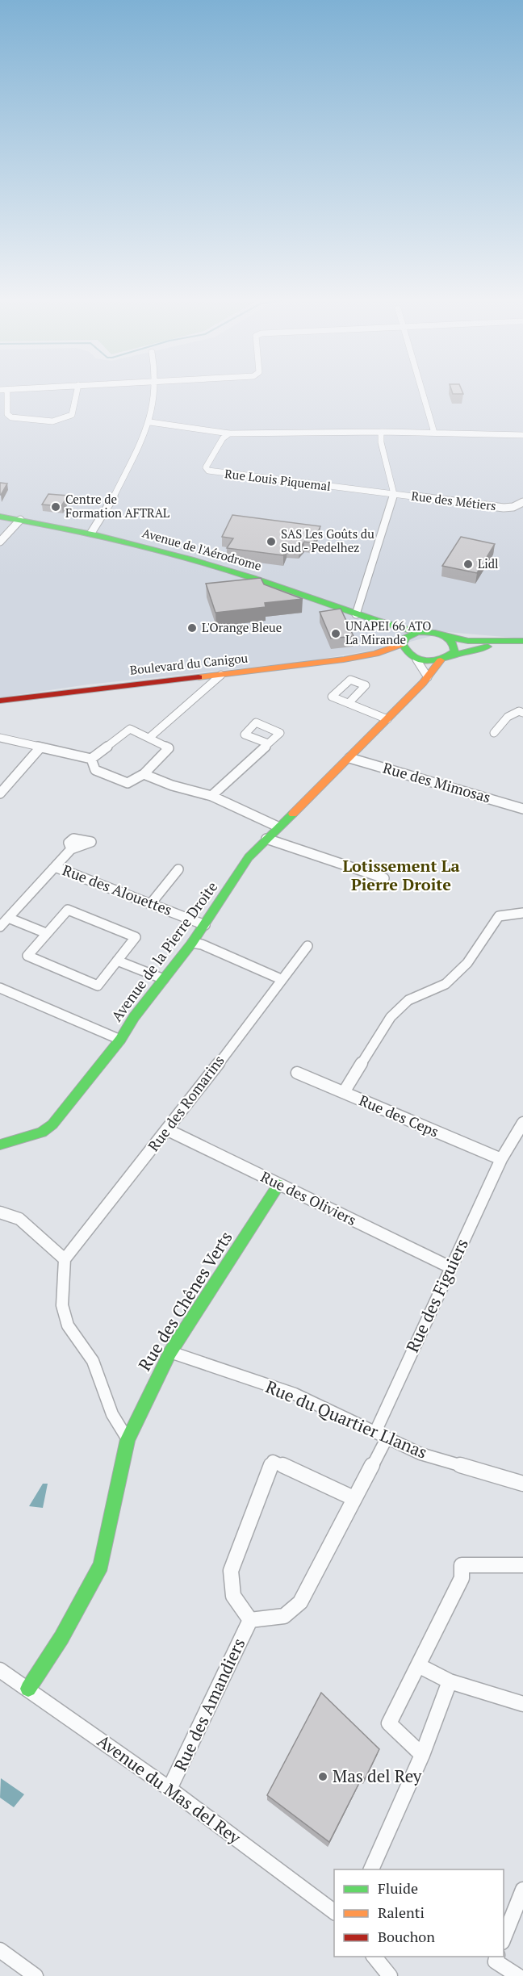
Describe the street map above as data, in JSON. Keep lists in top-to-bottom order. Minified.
{"streets":{"street":["Rue Louis Piquemal","Rue des Métiers","Avenue de l'Aérodrome","Boulevard du Canigou","Rue des Mimosas","Rue des Alouettes","Avenue de la Pierre Droite","Rue des Romarins","Rue des Ceps","Rue des Oliviers","Rue des Figuiers","Rue des Chênes Verts","Rue du Quartier Llanas","Rue des Amandiers","Avenue du Mas del Rey"]},"crossings":[["Rue Louis Piquemal","Rue des Métiers"],["Avenue de l'Aérodrome","Boulevard du Canigou"],["Boulevard du Canigou","Avenue de la Pierre Droite"],["Rue des Mimosas","Avenue de la Pierre Droite"],["Rue des Alouettes","Avenue de la Pierre Droite"],["Rue des Romarins","Rue des Oliviers"],["Rue des Ceps","Rue des Figuiers"],["Rue des Oliviers","Rue des Figuiers"],["Rue des Oliviers","Rue des Chênes Verts"],["Rue des Figuiers","Rue du Quartier Llanas"],["Rue des Figuiers","Rue des Amandiers"],["Rue des Chênes Verts","Rue du Quartier Llanas"],["Rue des Chênes Verts","Avenue du Mas del Rey"],["Rue du Quartier Llanas","Rue des Amandiers"],["Rue des Amandiers","Avenue du Mas del Rey"]],"districts":["Lotissement La Pierre Droite"],"places":["Centre de Formation AFTRAL","SAS Les Goûts du Sud - Pedelhez","Lidl","L'Orange Bleue","UNAPEI 66 ATO La Mirande","Mas del Rey"],"legend":["Fluide","Ralenti","Bouchon"]}
